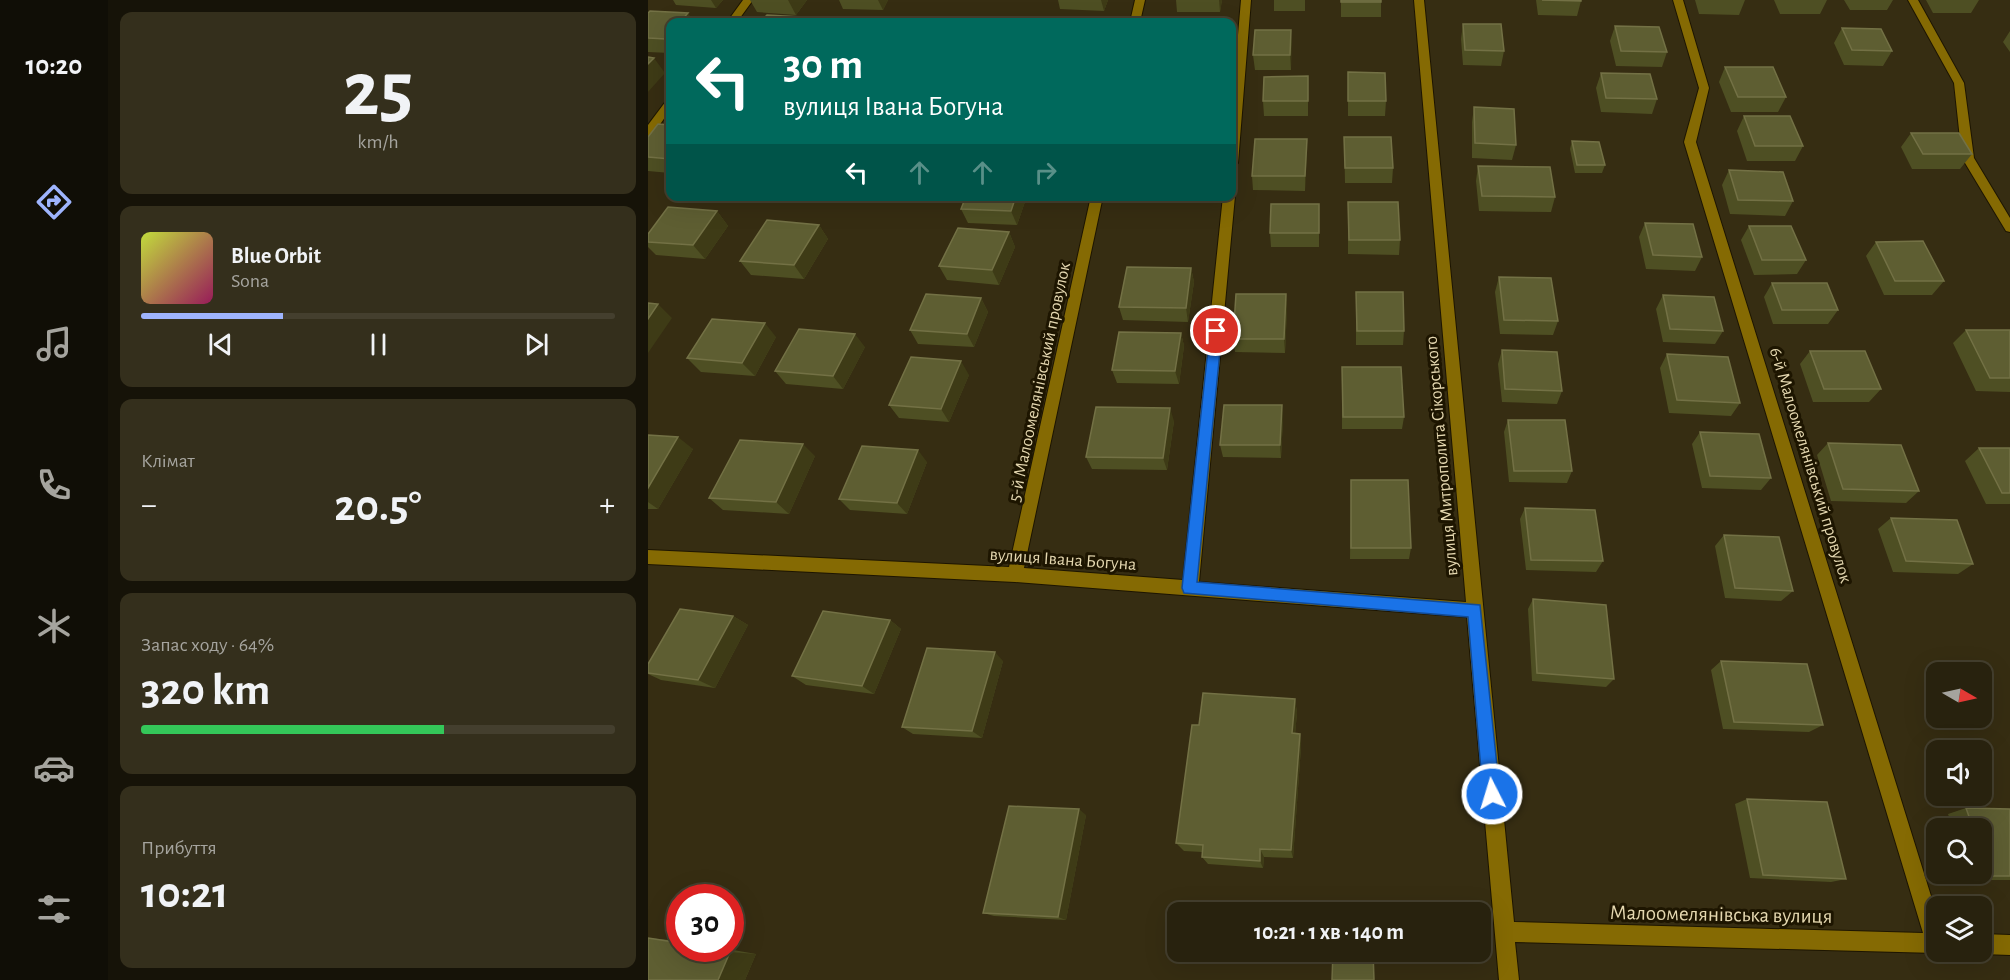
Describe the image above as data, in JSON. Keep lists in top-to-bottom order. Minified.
{"streets":{"street":["5-й Малоомелянівський провулок","вулиця Митрополита Сікорського","6-й Малоомелянівський провулок","вулиця Івана Богуна","Малоомелянівська вулиця"]},"crossings":[["5-й Малоомелянівський провулок","вулиця Івана Богуна"],["вулиця Митрополита Сікорського","вулиця Івана Богуна"],["вулиця Митрополита Сікорського","Малоомелянівська вулиця"]],"north":"right","page":{"tabs":"10:20","tile":[["25","km/h"],"Клімат",["Запас ходу · 64%","320 km"],["Прибуття","10:21"]],"turn":["30 m","вулиця Івана Богуна"],"song":["Blue Orbit","Sona"],"heat":["−","20.5°","+"],"limit":"30","trip":"10:21 · 1 хв · 140 m"}}
